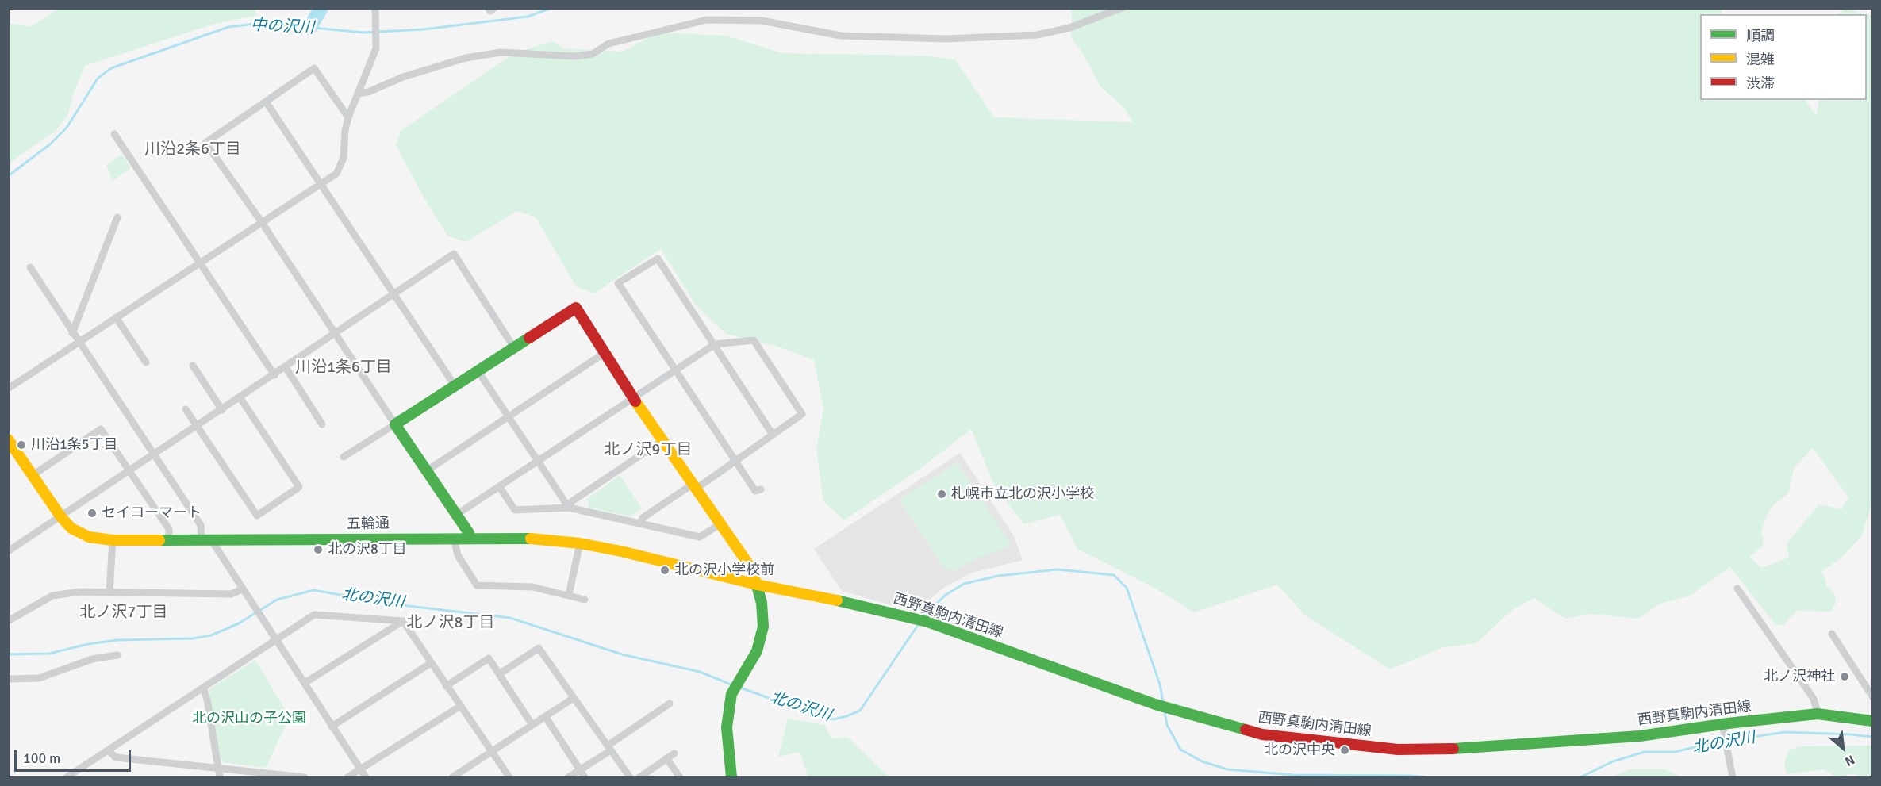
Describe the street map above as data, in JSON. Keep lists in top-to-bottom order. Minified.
{"streets":{"main road":["五輪通","西野真駒内清田線"]},"crossings":[["五輪通","西野真駒内清田線"]],"districts":["川沿2条6丁目","川沿1条6丁目","北ノ沢9丁目","北ノ沢7丁目","北ノ沢8丁目"],"water":["中の沢川","北の沢川"],"parks":["北の沢山の子公園"],"places":["川沿1条5丁目","札幌市立北の沢小学校","セイコーマート","北の沢8丁目","北の沢小学校前","北ノ沢神社","北の沢中央"],"legend":["順調","混雑","渋滞"],"scale_bar":"100 m","north":"bottom right"}
